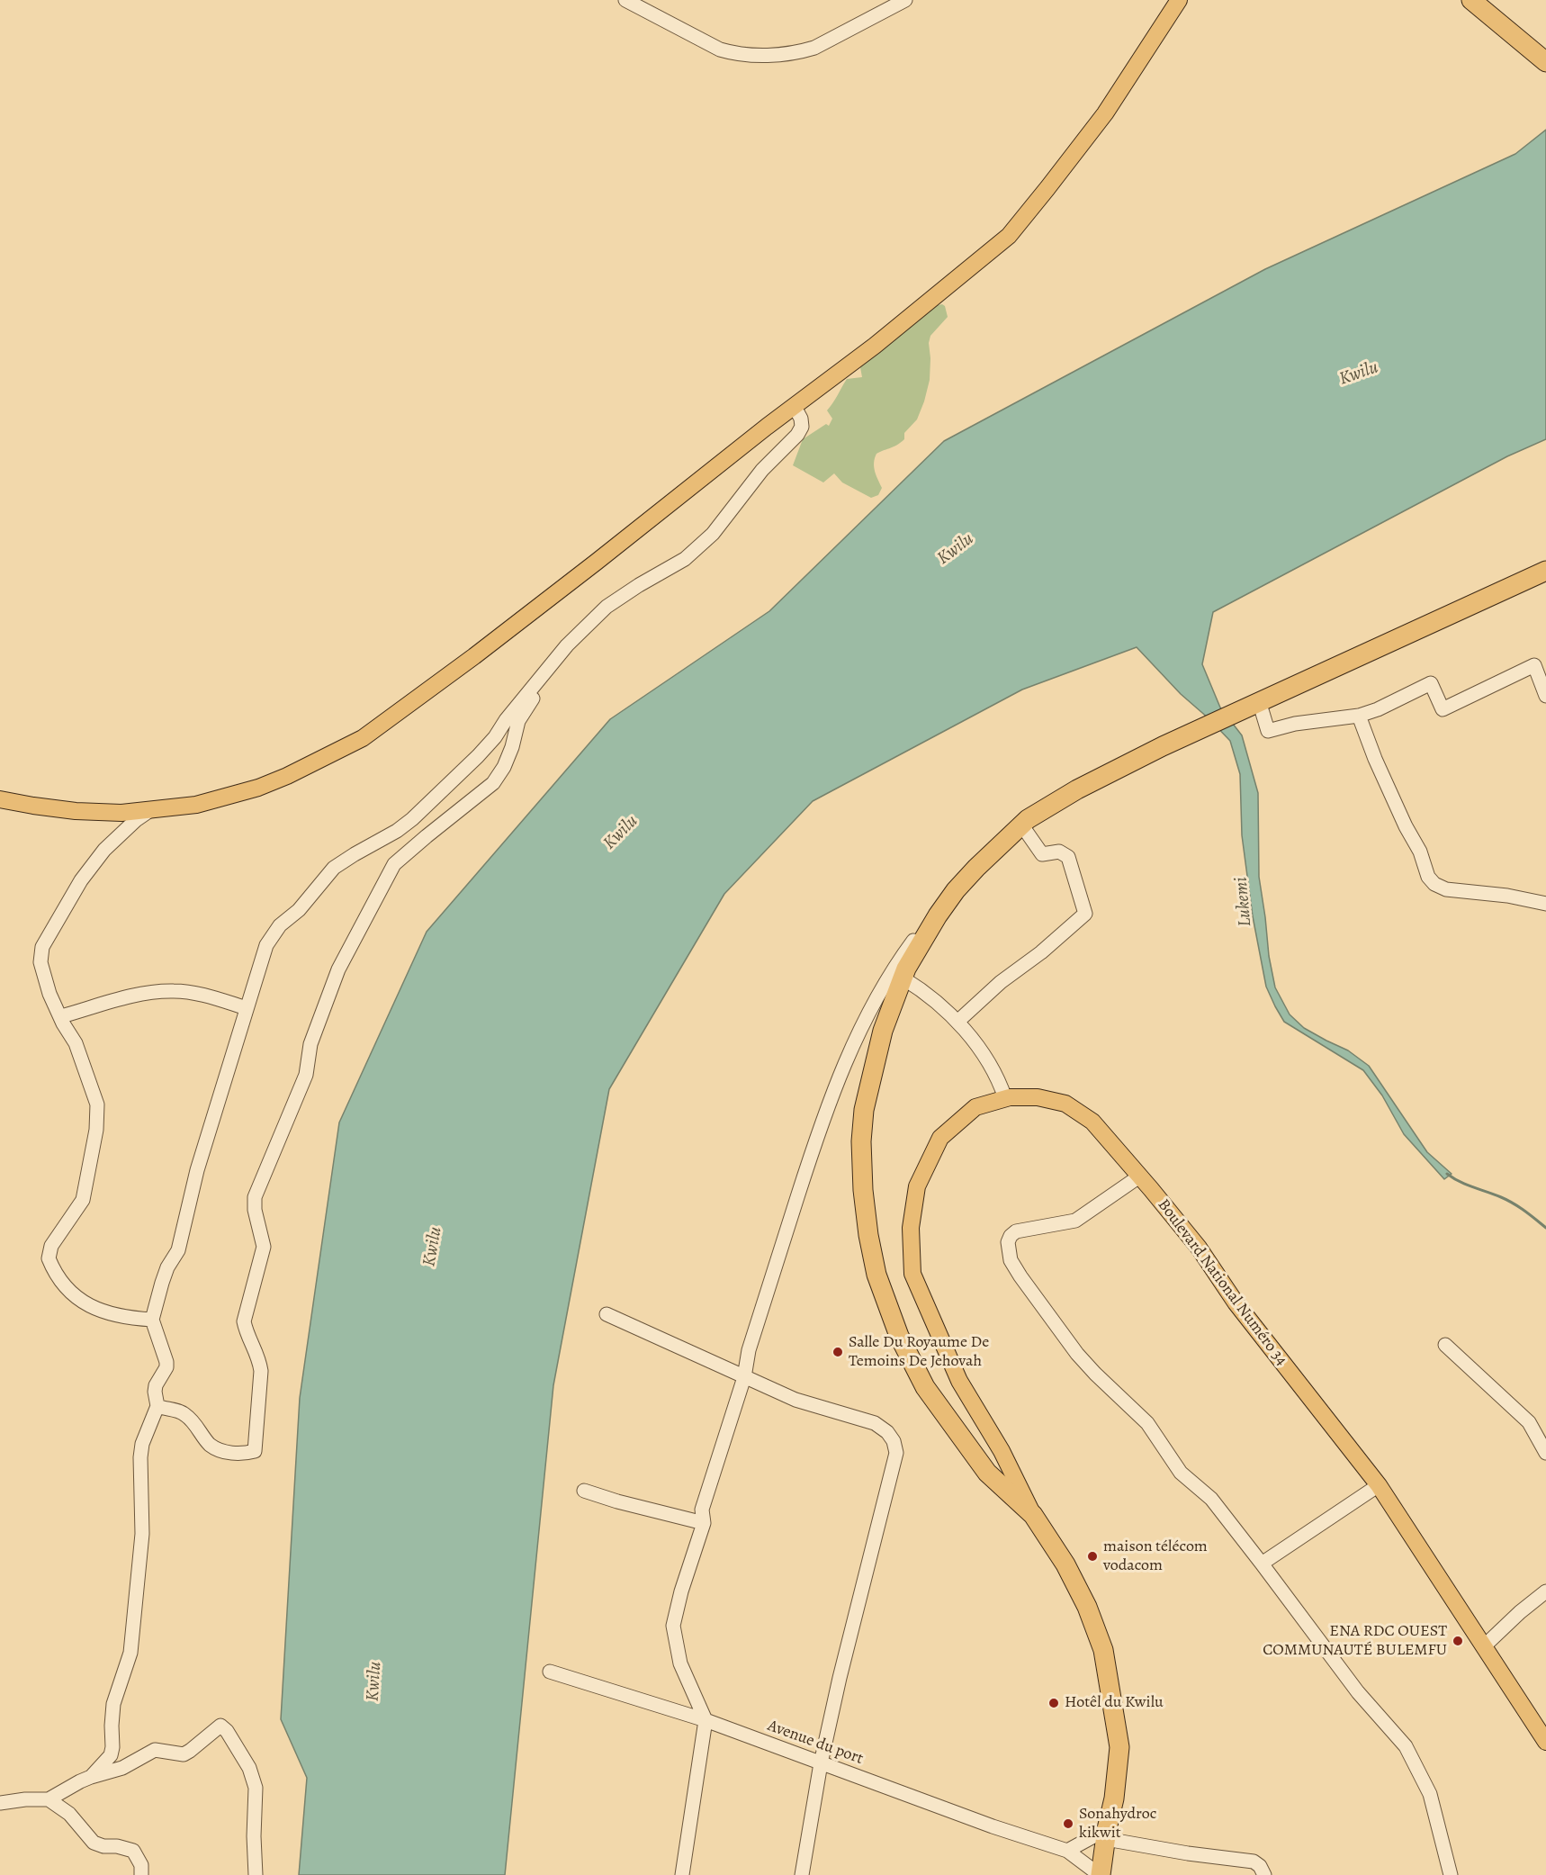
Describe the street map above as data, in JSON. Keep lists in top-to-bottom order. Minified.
{"streets":{"main road":["Boulevard National Numéro 34"],"street":["Avenue du port"]},"water":["Kwilu","Lukemi"],"places":["Salle Du Royaume De Temoins De Jehovah","maison télécom vodacom","ENA RDC OUEST COMMUNAUTÉ BULEMFU","Hotêl du Kwilu","Sonahydroc kikwit"]}
